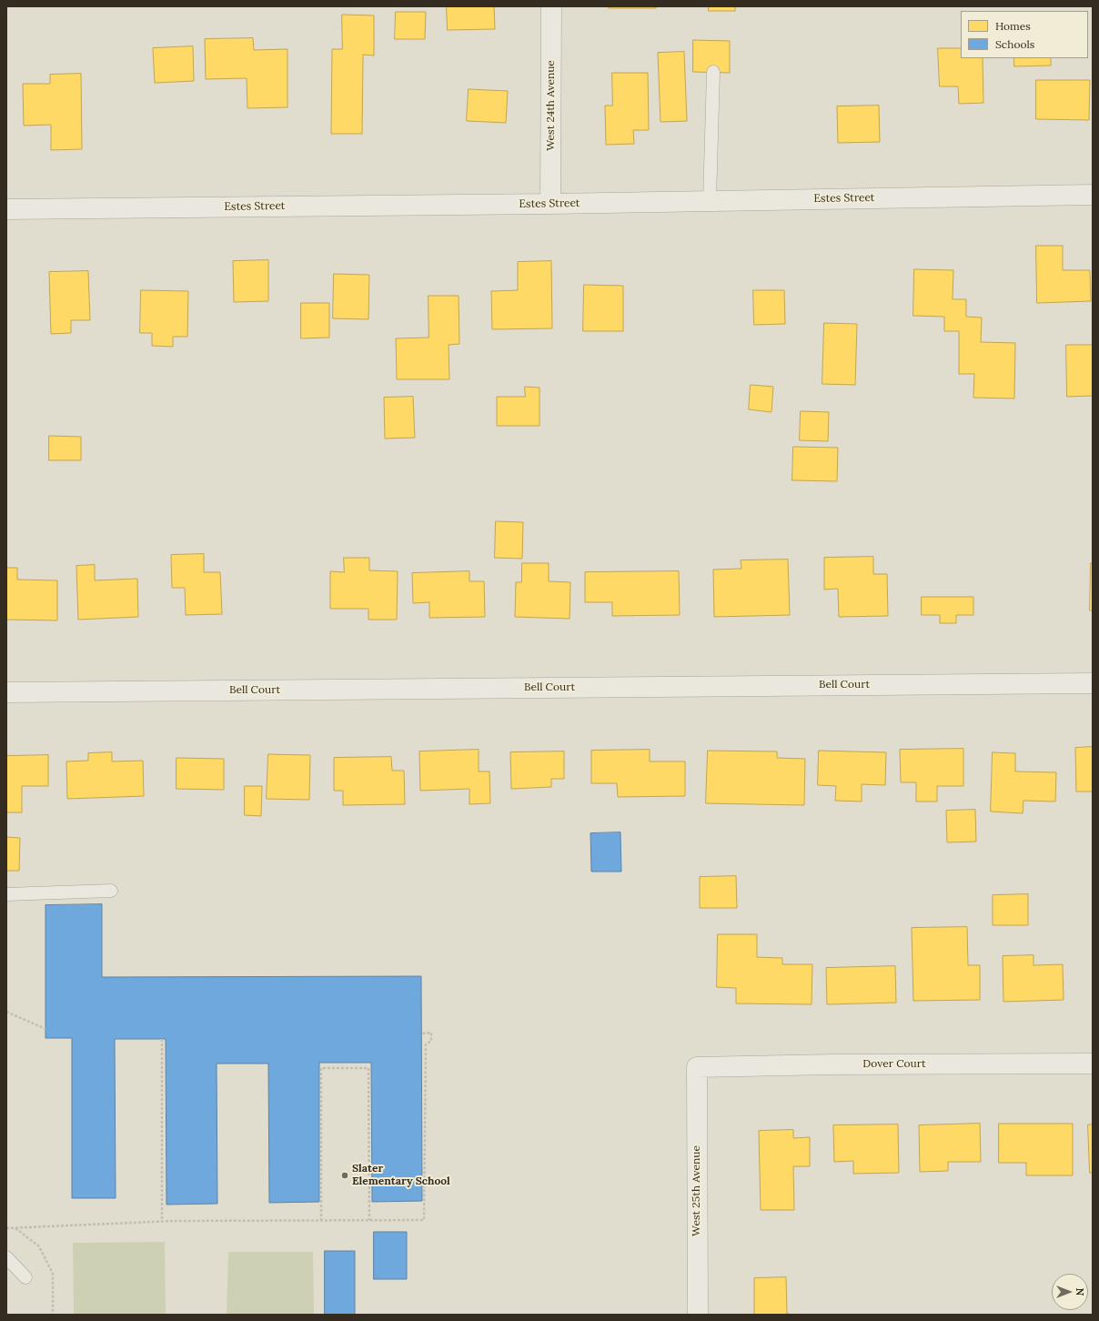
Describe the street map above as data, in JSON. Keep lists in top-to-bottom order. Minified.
{"streets":{"street":["West 24th Avenue","Estes Street","Bell Court","Dover Court","West 25th Avenue"]},"crossings":[["West 24th Avenue","Estes Street"],["Dover Court","West 25th Avenue"]],"places":["Slater Elementary School"],"legend":["Homes","Schools"],"north":"right"}
